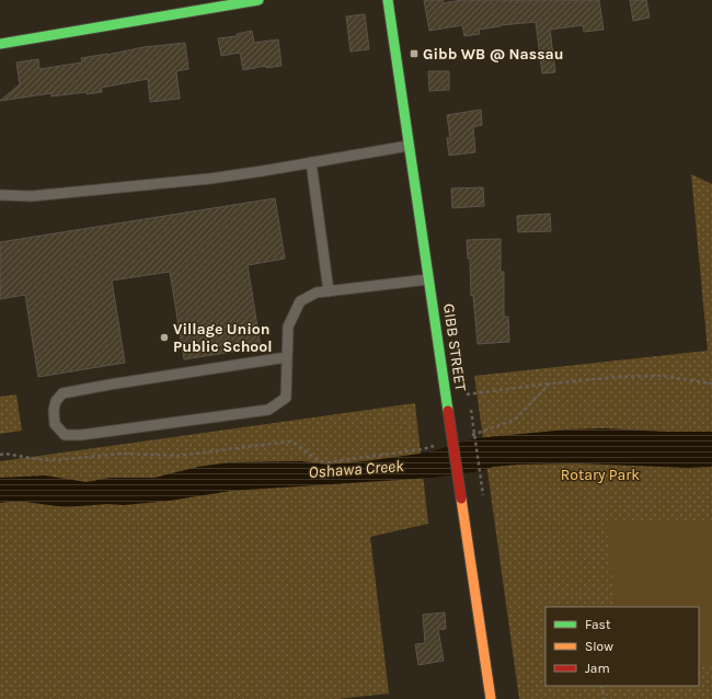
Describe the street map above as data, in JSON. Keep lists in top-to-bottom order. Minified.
{"streets":{"main road":["GIBB STREET"]},"water":["Oshawa Creek"],"parks":["Rotary Park"],"places":{"transit":["Gibb WB @ Nassau"],"other":["Village Union Public School"]},"legend":["Fast","Slow","Jam"]}
